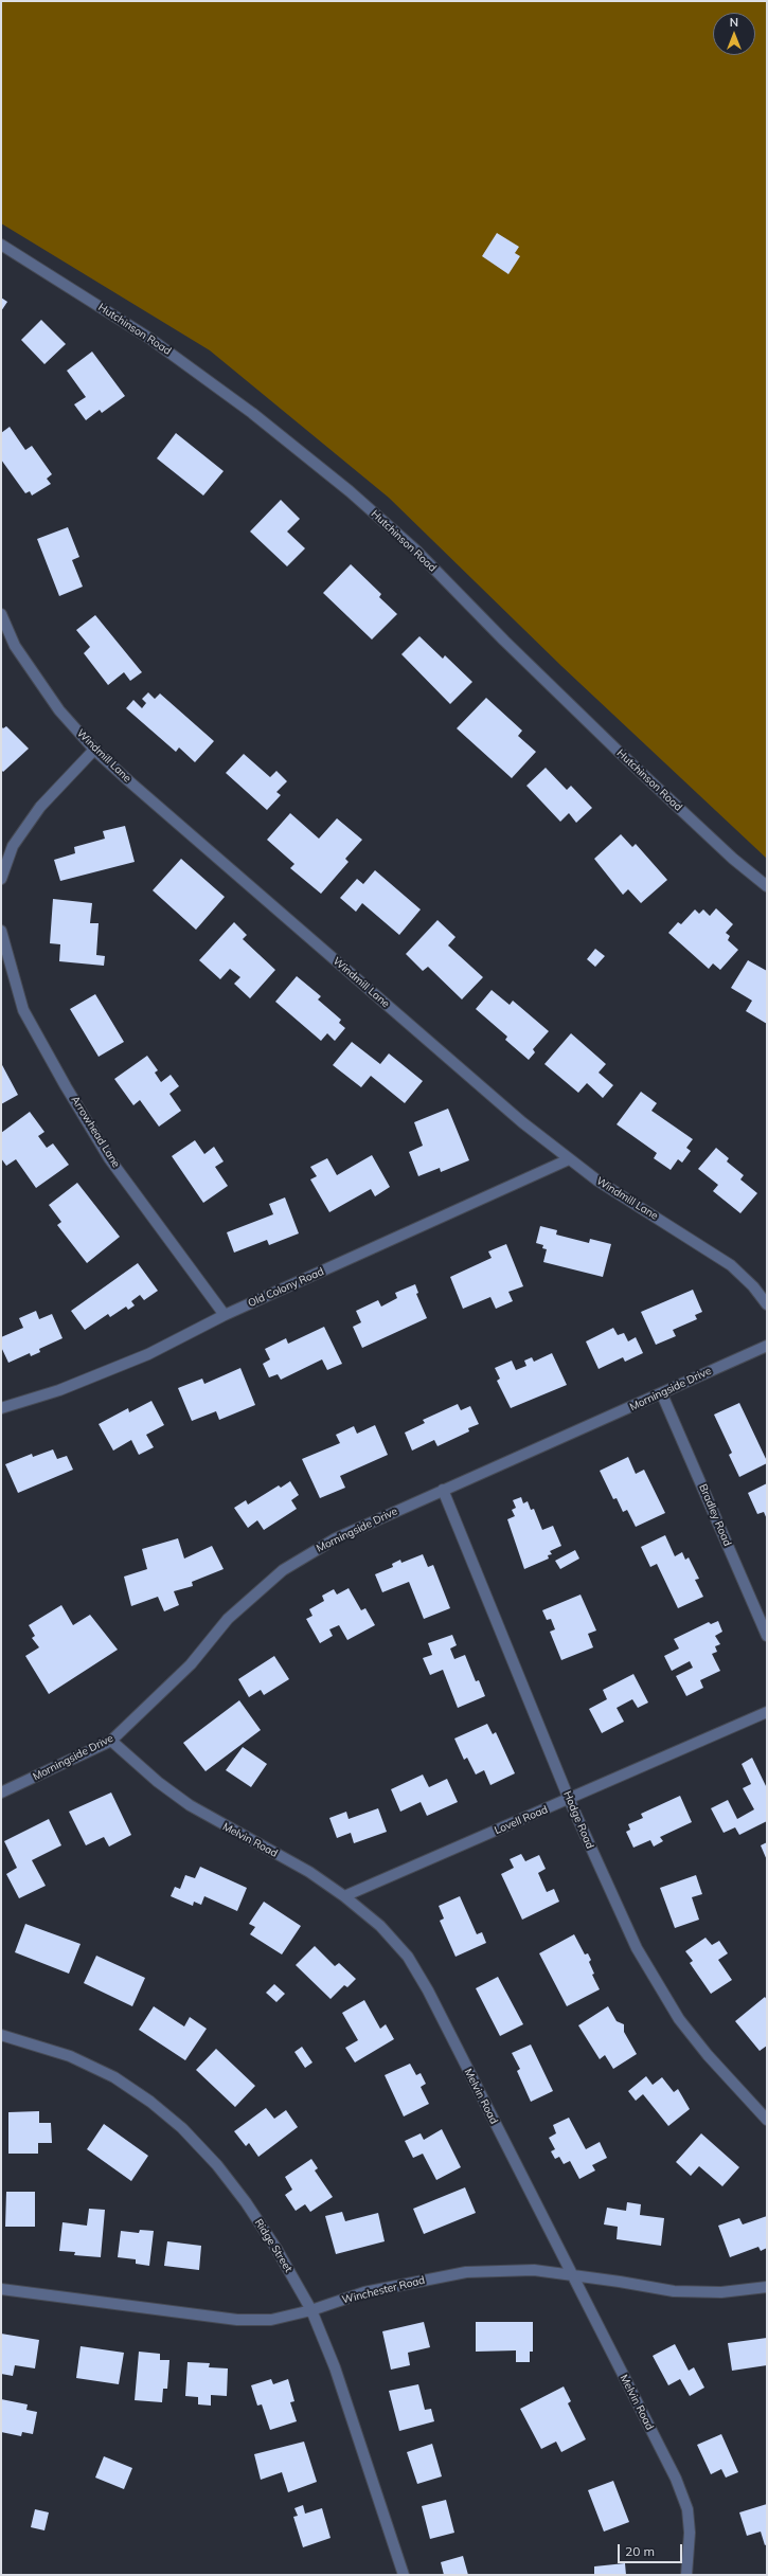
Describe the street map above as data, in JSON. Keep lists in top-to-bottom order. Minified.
{"streets":{"street":["Hutchinson Road","Windmill Lane","Arrowhead Lane","Old Colony Road","Morningside Drive","Bradley Road","Lovell Road","Hodge Road","Melvin Road","Ridge Street","Winchester Road"]},"crossings":[["Windmill Lane","Old Colony Road"],["Arrowhead Lane","Old Colony Road"],["Morningside Drive","Bradley Road"],["Morningside Drive","Hodge Road"],["Morningside Drive","Melvin Road"],["Lovell Road","Hodge Road"],["Lovell Road","Melvin Road"],["Melvin Road","Winchester Road"],["Ridge Street","Winchester Road"]],"scale_bar":"20 m","north":"top"}
